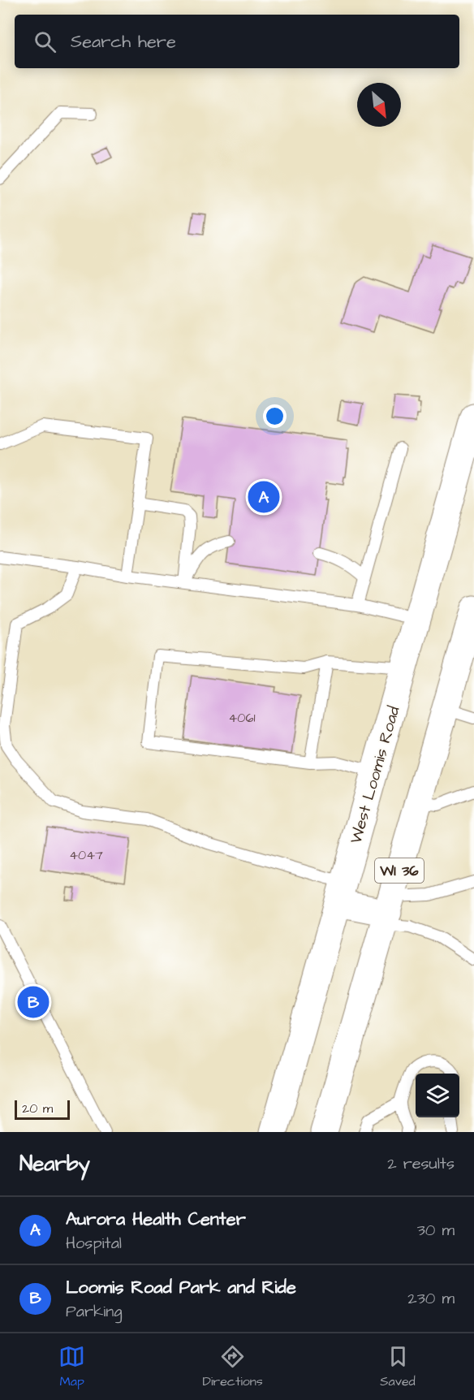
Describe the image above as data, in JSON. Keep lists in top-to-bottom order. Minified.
{"streets":{"main road":["West Loomis Road","WI 36"]},"house_numbers":["4061","4047"],"scale_bar":"20 m","north":"bottom right","page":{"search":"Search here","pins":["A","B"],"scale":"20 m","heading":["Nearby","2 results"],"list":[{"mark":"A","name":"Aurora Health Center","note":"Hospital","value":"30 m"},{"mark":"B","name":"Loomis Road Park and Ride","note":"Parking","value":"230 m"}],"nav":["Map","Directions","Saved"]}}
